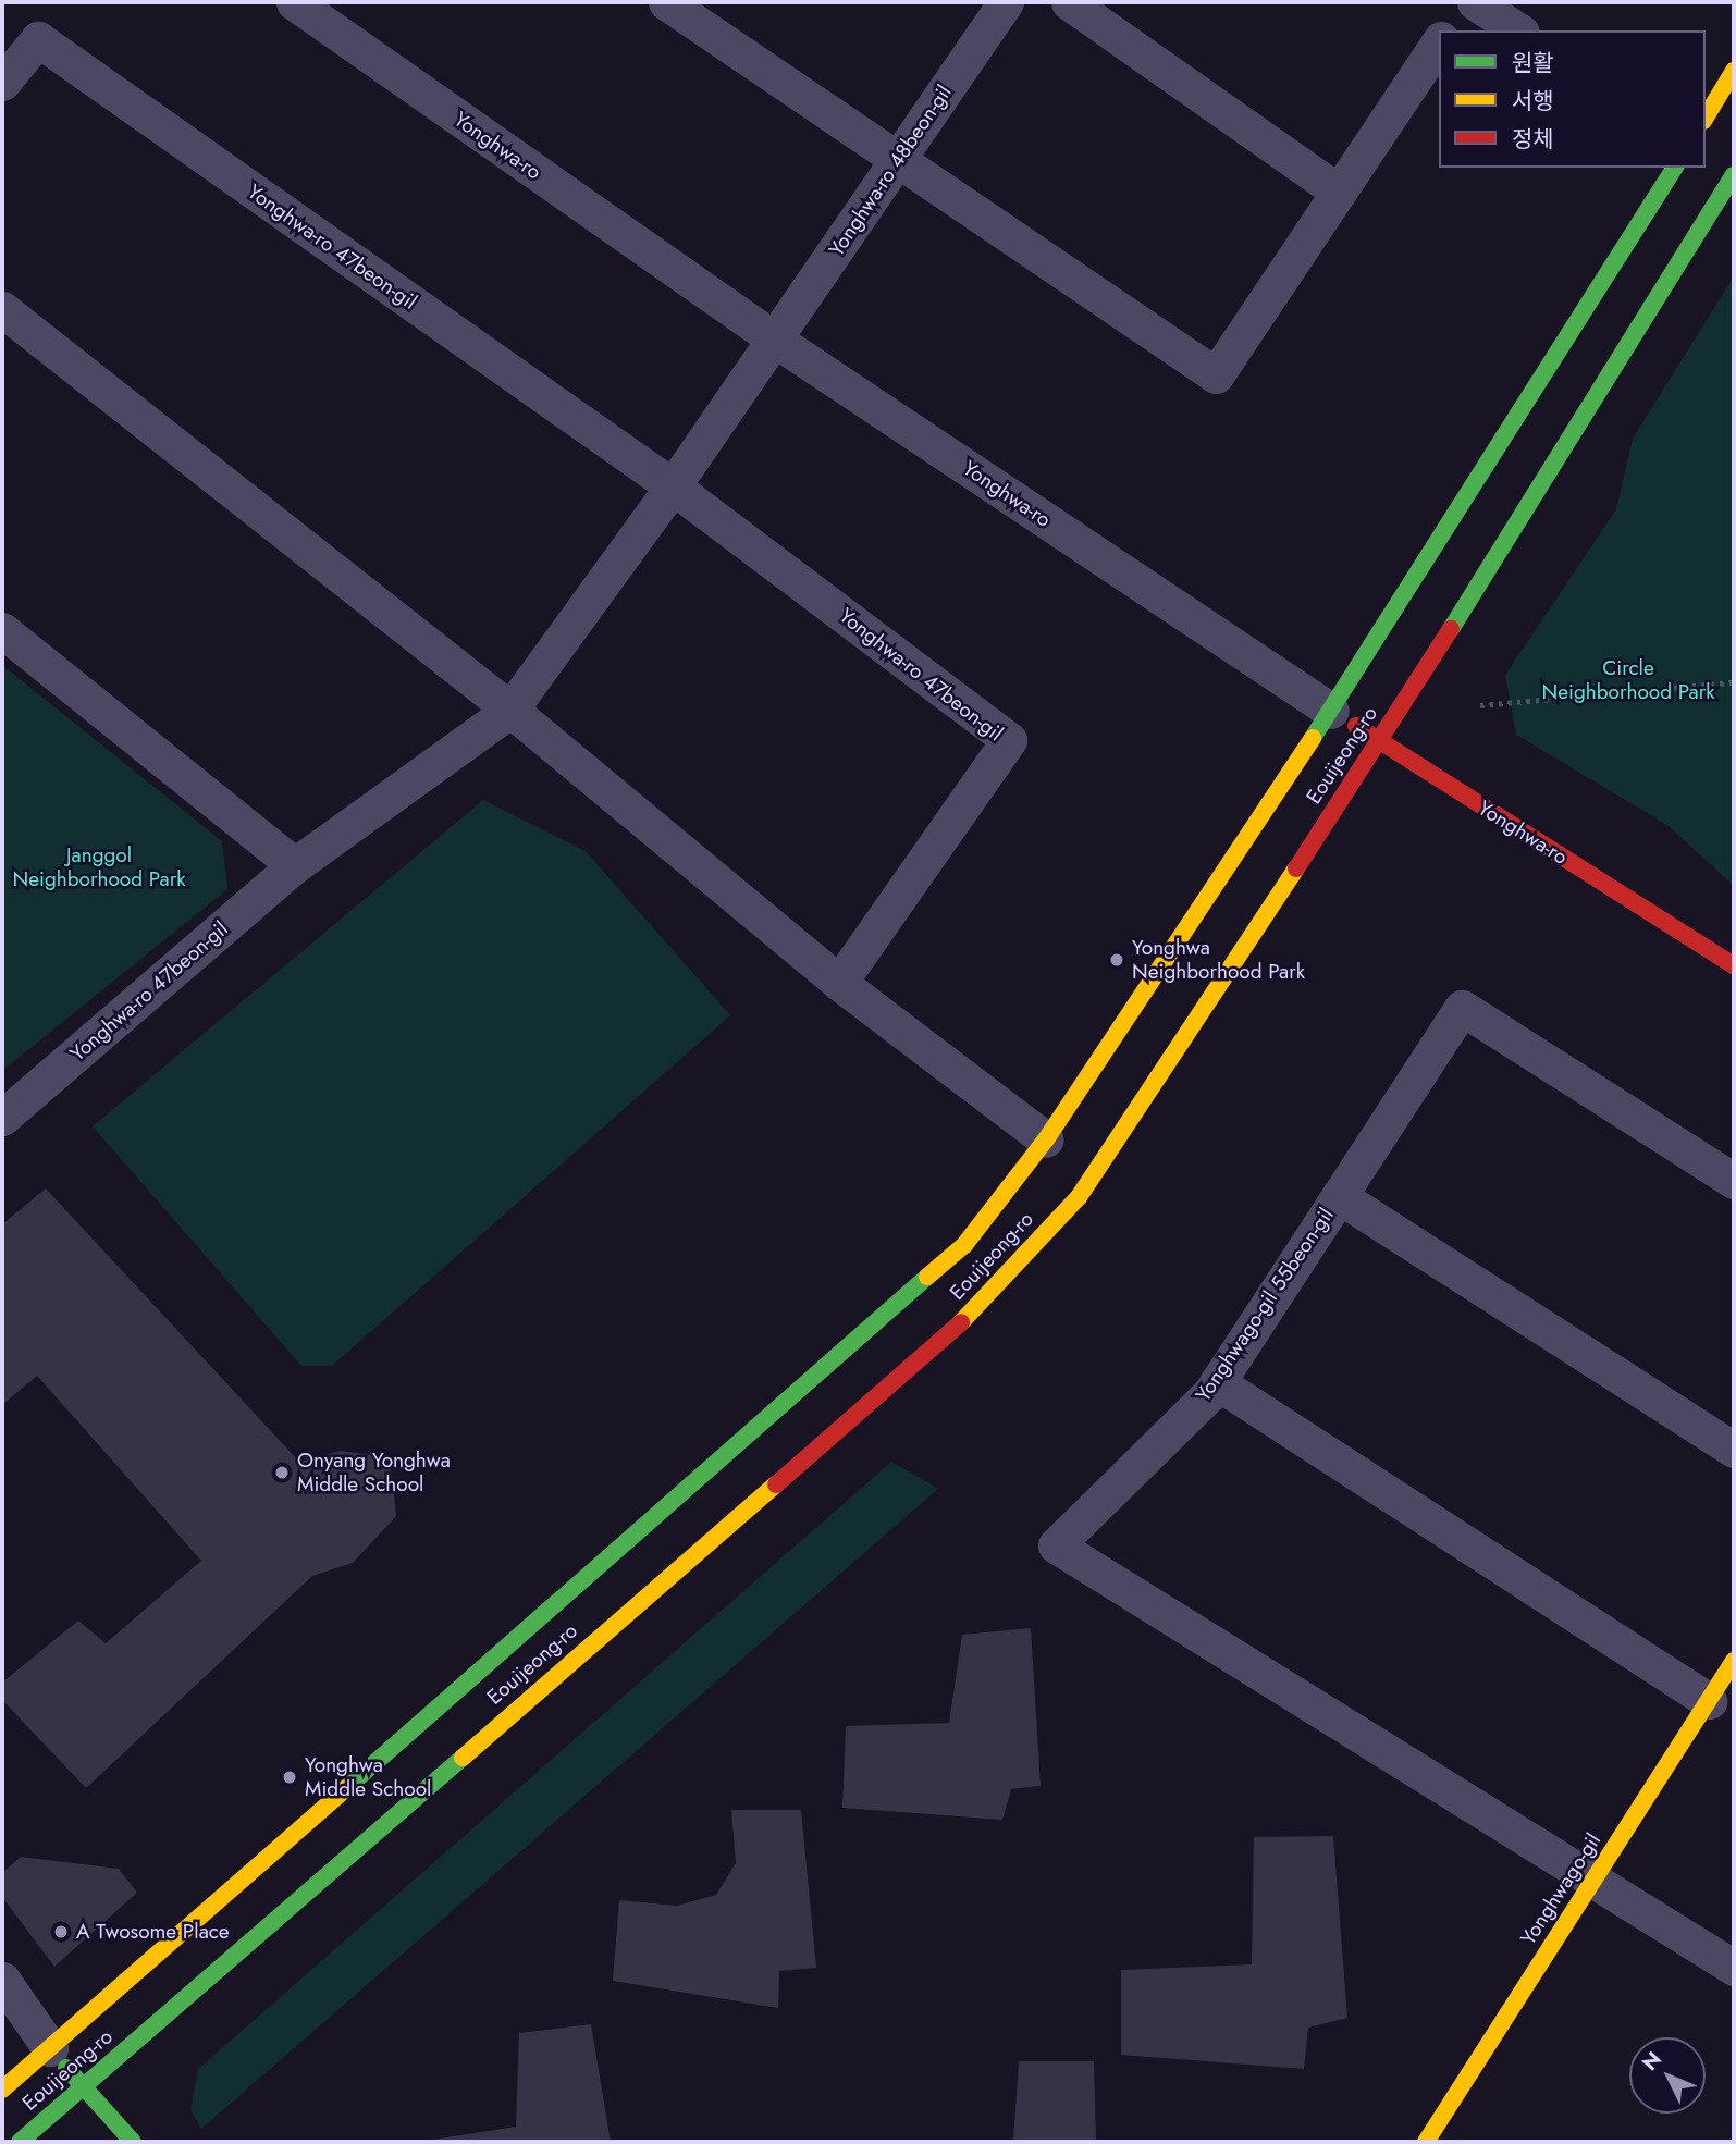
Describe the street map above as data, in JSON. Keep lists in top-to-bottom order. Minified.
{"streets":{"main road":["Yonghwa-ro","Eouijeong-ro","Yonghwago-gil"],"street":["Yonghwa-ro 48beon-gil","Yonghwa-ro 47beon-gil","Yonghwago-gil 55beon-gil"]},"crossings":[["Yonghwa-ro","Yonghwa-ro 48beon-gil"],["Yonghwa-ro","Yonghwa-ro 47beon-gil"],["Yonghwa-ro","Eouijeong-ro"],["Yonghwa-ro 48beon-gil","Yonghwa-ro 47beon-gil"],["Yonghwago-gil 55beon-gil","Yonghwago-gil"]],"parks":["Circle Neighborhood Park","Janggol Neighborhood Park"],"places":["Yonghwa Neighborhood Park","Onyang Yonghwa Middle School","Yonghwa Middle School","A Twosome Place"],"legend":["원활","서행","정체"],"north":"top left"}
